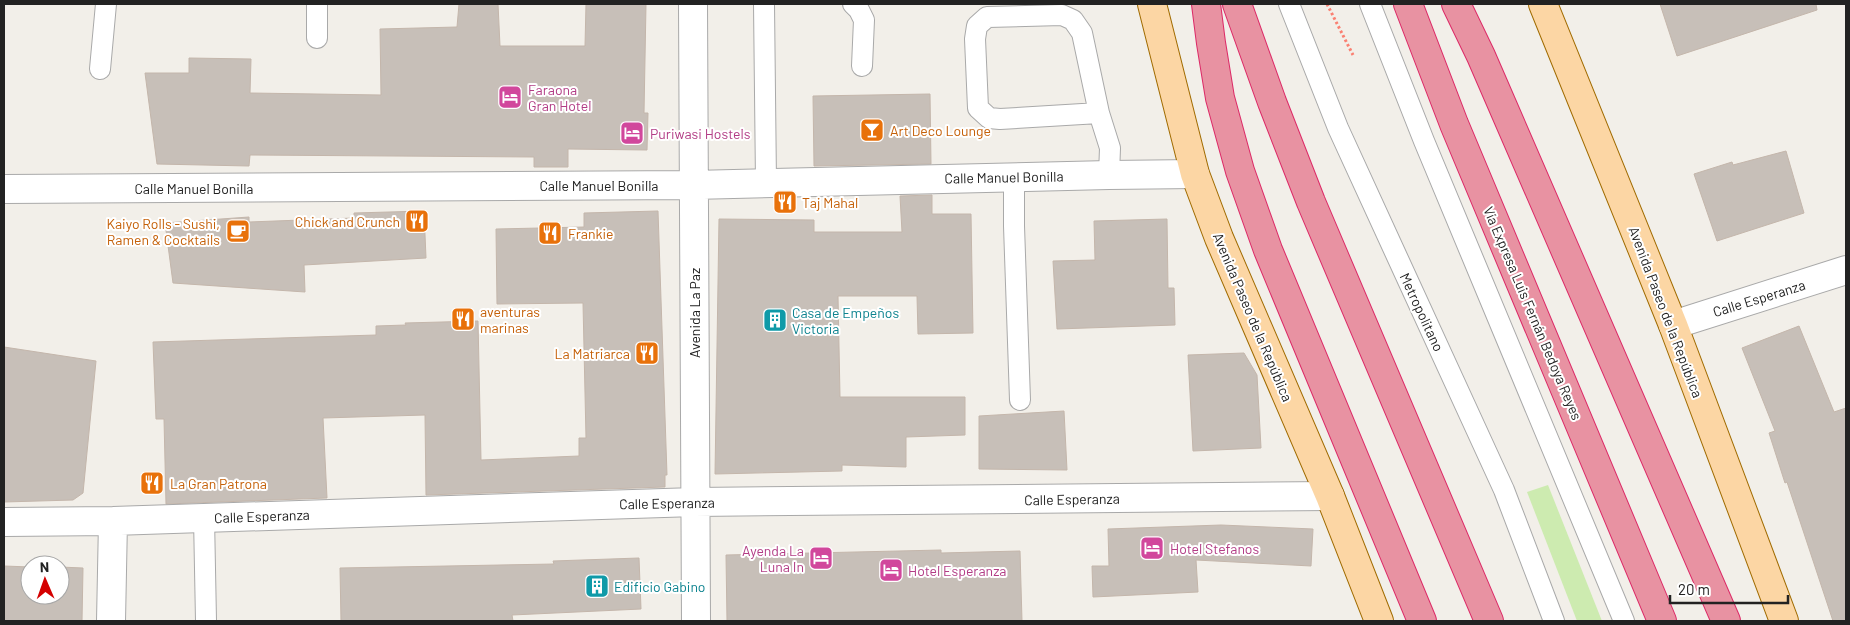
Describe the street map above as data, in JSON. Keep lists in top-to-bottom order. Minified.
{"streets":{"highway":["Vía Expresa Luis Fernán Bedoya Reyes"],"main road":["Avenida Paseo de la República"],"street":["Calle Manuel Bonilla","Calle Esperanza","Avenida La Paz"],"lane":["Metropolitano"]},"crossings":[["Calle Manuel Bonilla","Avenida Paseo de la República"],["Calle Manuel Bonilla","Avenida La Paz"],["Calle Esperanza","Avenida Paseo de la República"],["Calle Esperanza","Avenida La Paz"]],"places":{"hotel":["Faraona Gran Hotel","Puriwasi Hostels","Hotel Stefanos","Ayenda La Luna In","Hotel Esperanza"],"bar":["Art Deco Lounge"],"restaurant":["Taj Mahal","Chick and Crunch","Frankie","aventuras marinas","La Matriarca","La Gran Patrona"],"cafe":["Kaiyo Rolls - Sushi, Ramen & Cocktails"],"building":["Casa de Empeños Victoria","Edificio Gabino"]},"scale_bar":"20 m","north":"top"}
